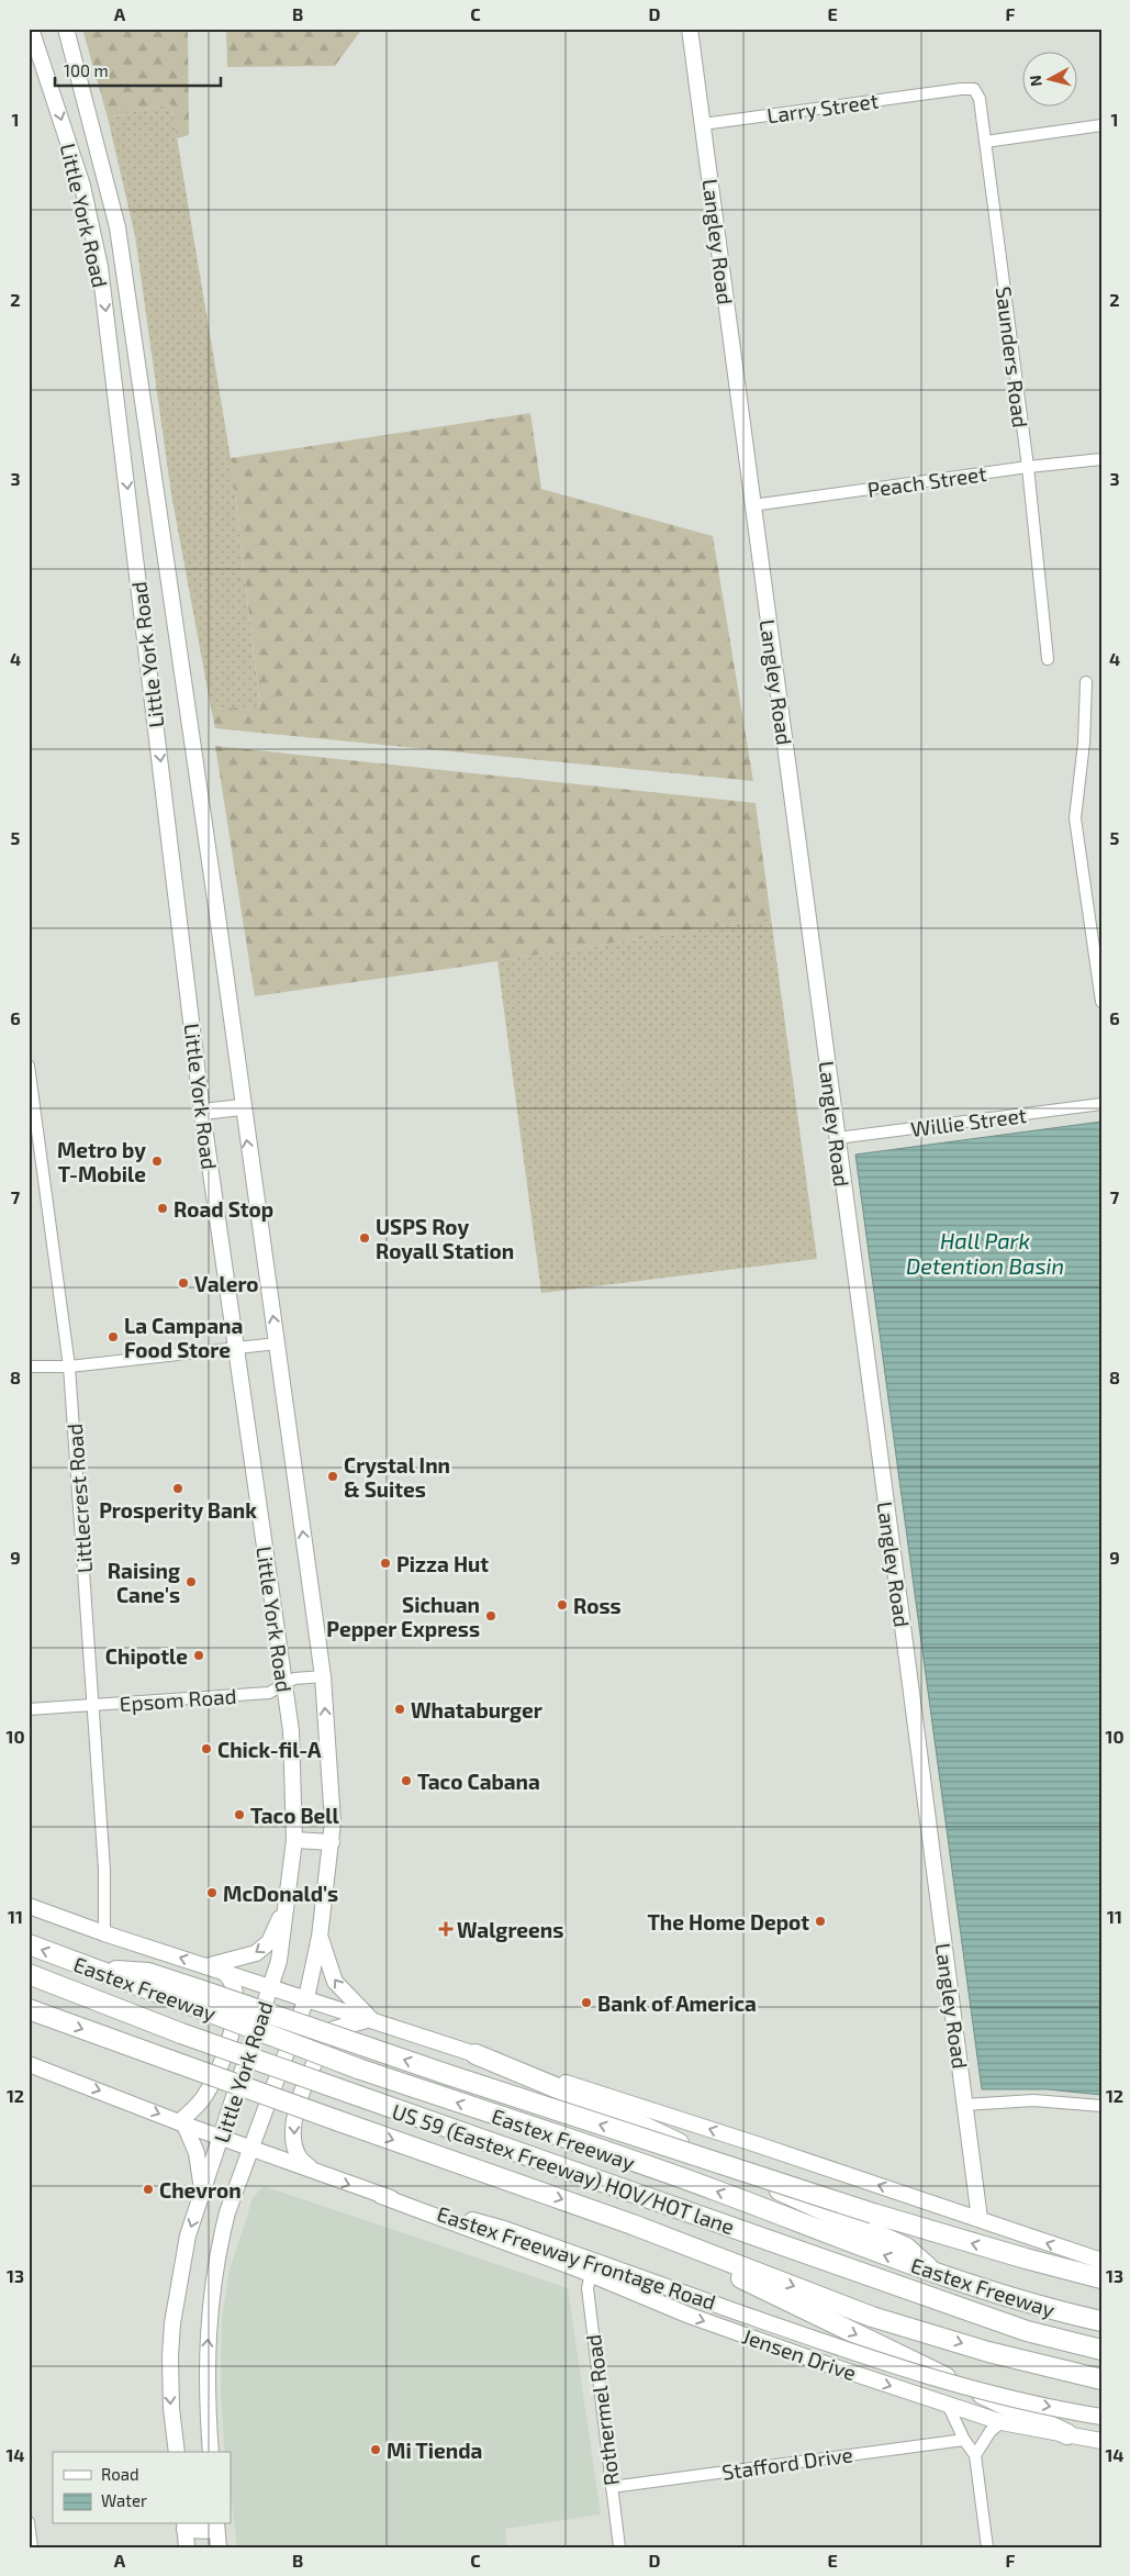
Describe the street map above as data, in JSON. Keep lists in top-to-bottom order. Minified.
{"streets":{"highway":["Eastex Freeway","US 59 (Eastex Freeway) HOV/HOT lane"],"main road":["Little York Road","Langley Road","Eastex Freeway Frontage Road","Jensen Drive"],"street":["Larry Street","Saunders Road","Peach Street","Willie Street","Littlecrest Road","Epsom Road","Rothermel Road","Stafford Drive"]},"crossings":[["Larry Street","Langley Road"],["Larry Street","Saunders Road"],["Little York Road","Epsom Road"],["Little York Road","Eastex Freeway Frontage Road"],["Langley Road","Peach Street"],["Langley Road","Willie Street"],["Saunders Road","Peach Street"],["Littlecrest Road","Epsom Road"],["Eastex Freeway Frontage Road","Jensen Drive"],["Jensen Drive","Rothermel Road"],["Rothermel Road","Stafford Drive"]],"one_way":["Eastex Freeway Frontage Road","Jensen Drive"],"water":["Hall Park Detention Basin"],"places":{"other":["Metro by T-Mobile","Road Stop","USPS Roy Royall Station","Valero","La Campana Food Store","Crystal Inn & Suites","Prosperity Bank","Pizza Hut","Raising Cane's","Ross","Sichuan Pepper Express","Chipotle","Whataburger","Chick-fil-A","Taco Cabana","Taco Bell","McDonald's","The Home Depot","Bank of America","Chevron","Mi Tienda"],"health":["Walgreens"]},"legend":["Road","Water"],"scale_bar":"100 m","north":"left","grid":{"columns":["A","B","C","D","E","F"],"rows":["1","2","3","4","5","6","7","8","9","10","11","12","13","14"]}}
